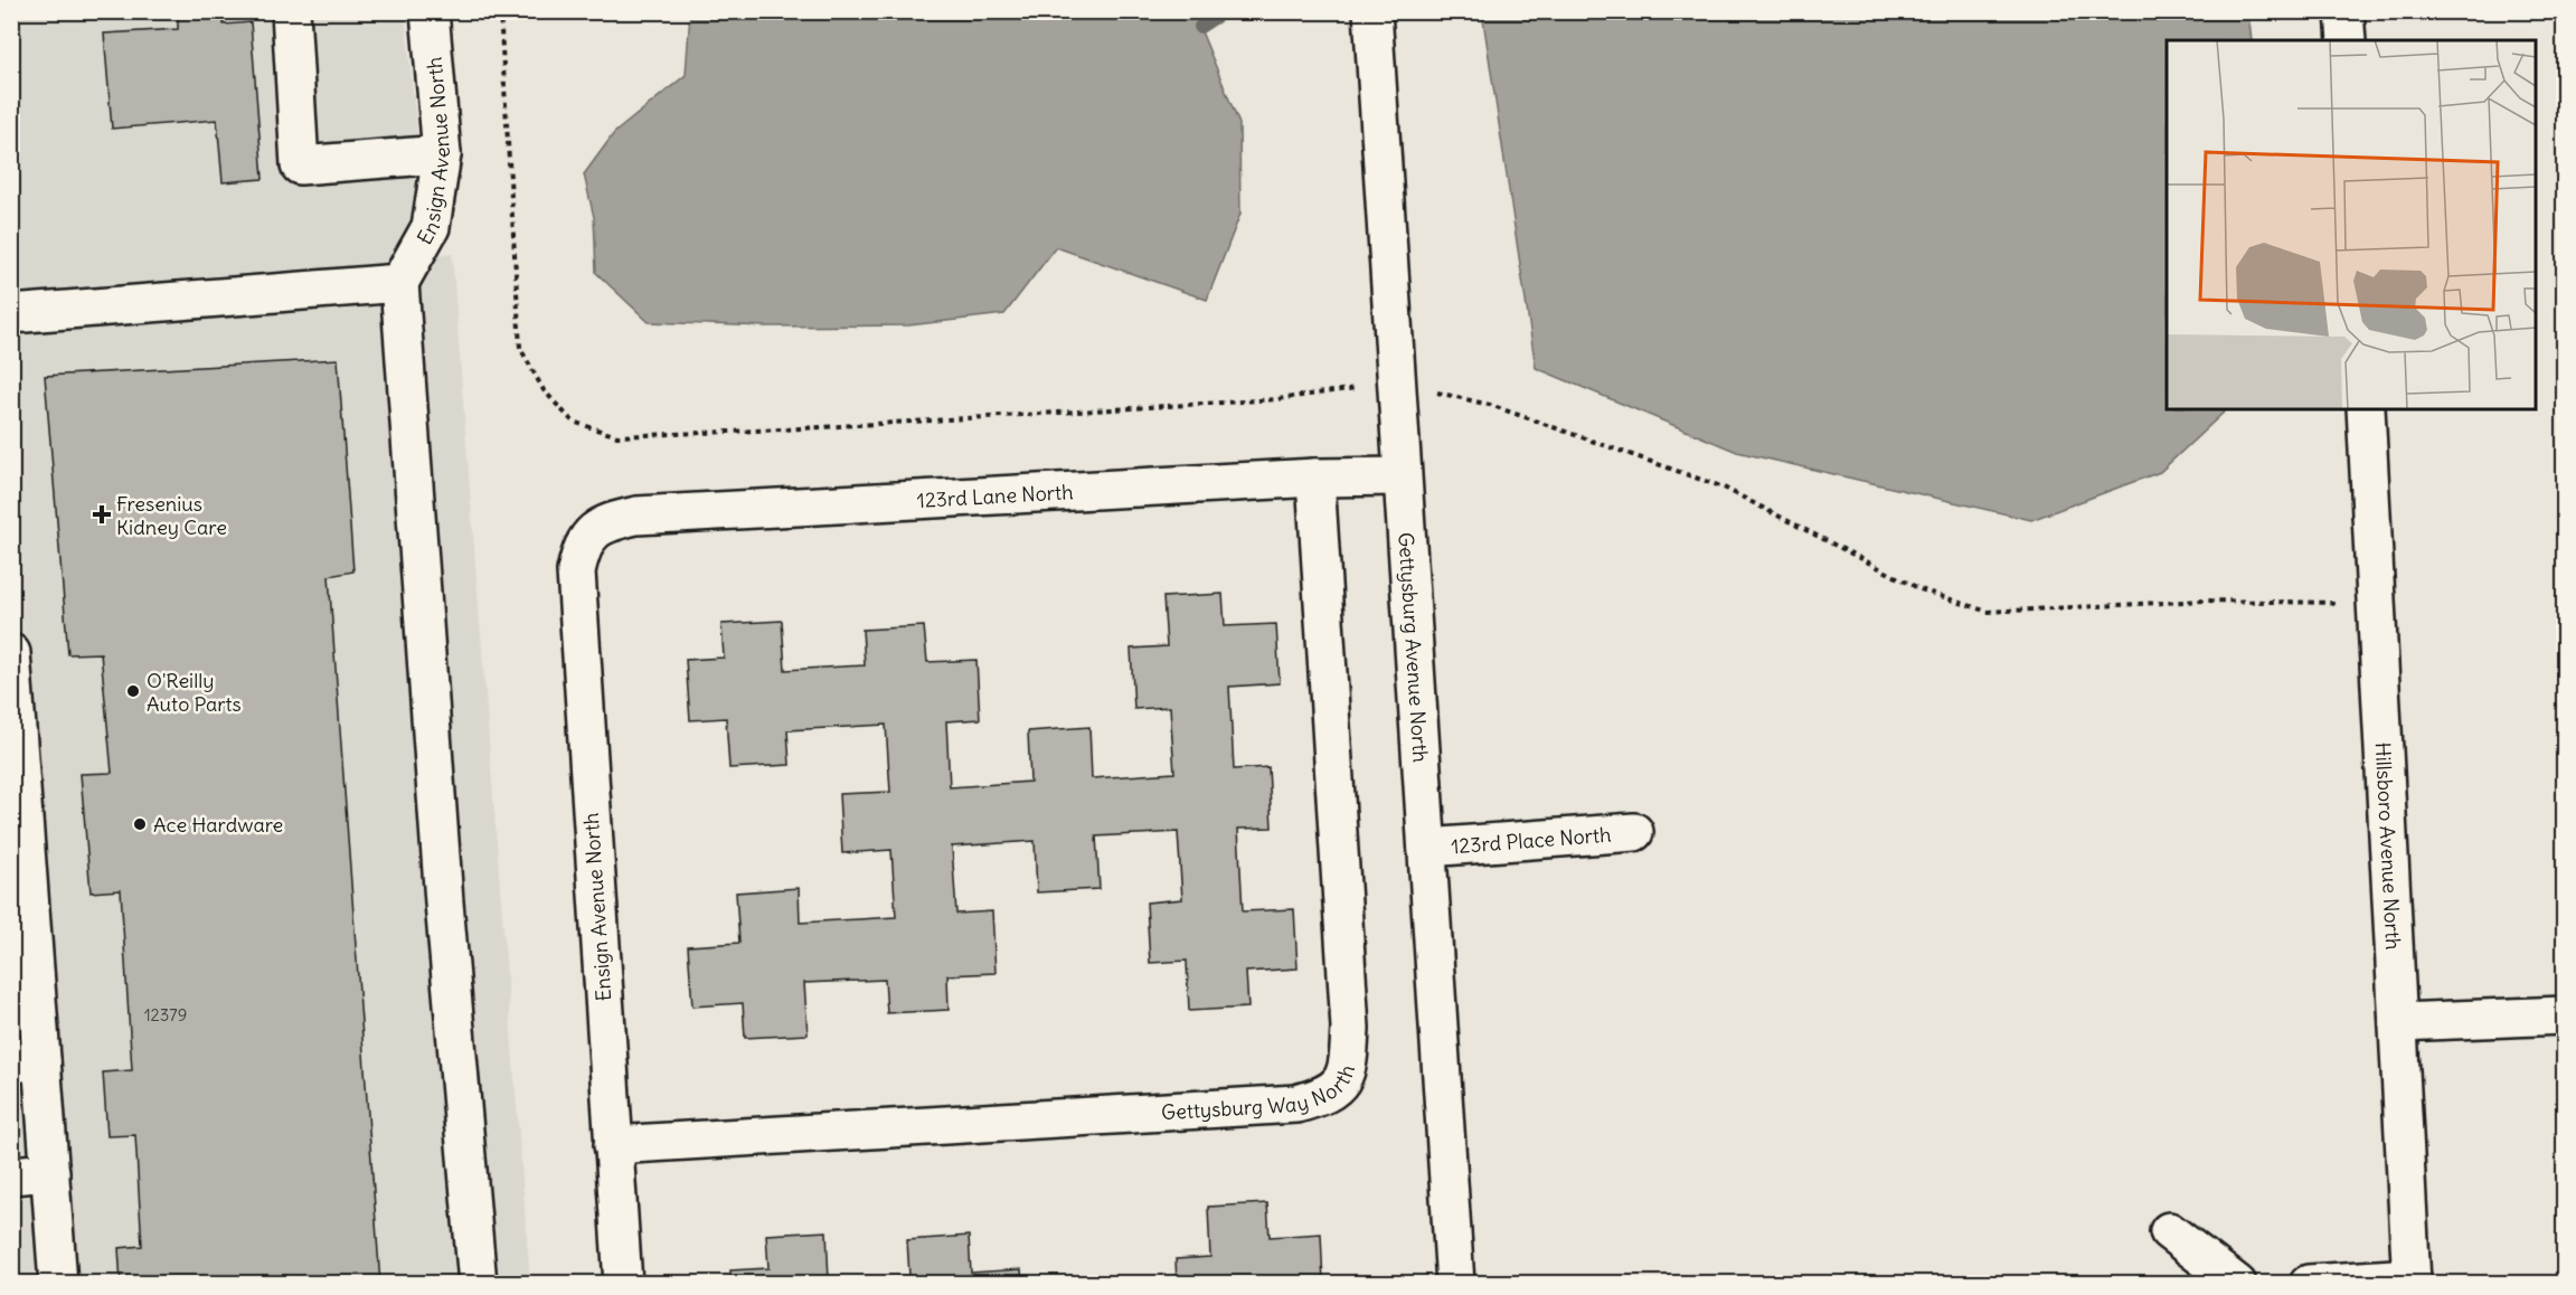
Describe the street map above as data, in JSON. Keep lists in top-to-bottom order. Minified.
{"streets":{"street":["Ensign Avenue North","123rd Lane North","Gettysburg Avenue North","123rd Place North","Hillsboro Avenue North","Gettysburg Way North"]},"crossings":[["Ensign Avenue North","123rd Lane North"],["Ensign Avenue North","Gettysburg Way North"],["123rd Lane North","Gettysburg Avenue North"],["123rd Lane North","Gettysburg Way North"],["Gettysburg Avenue North","123rd Place North"]],"places":{"health":["Fresenius Kidney Care"],"other":["O'Reilly Auto Parts","Ace Hardware"]},"house_numbers":["12379"]}
